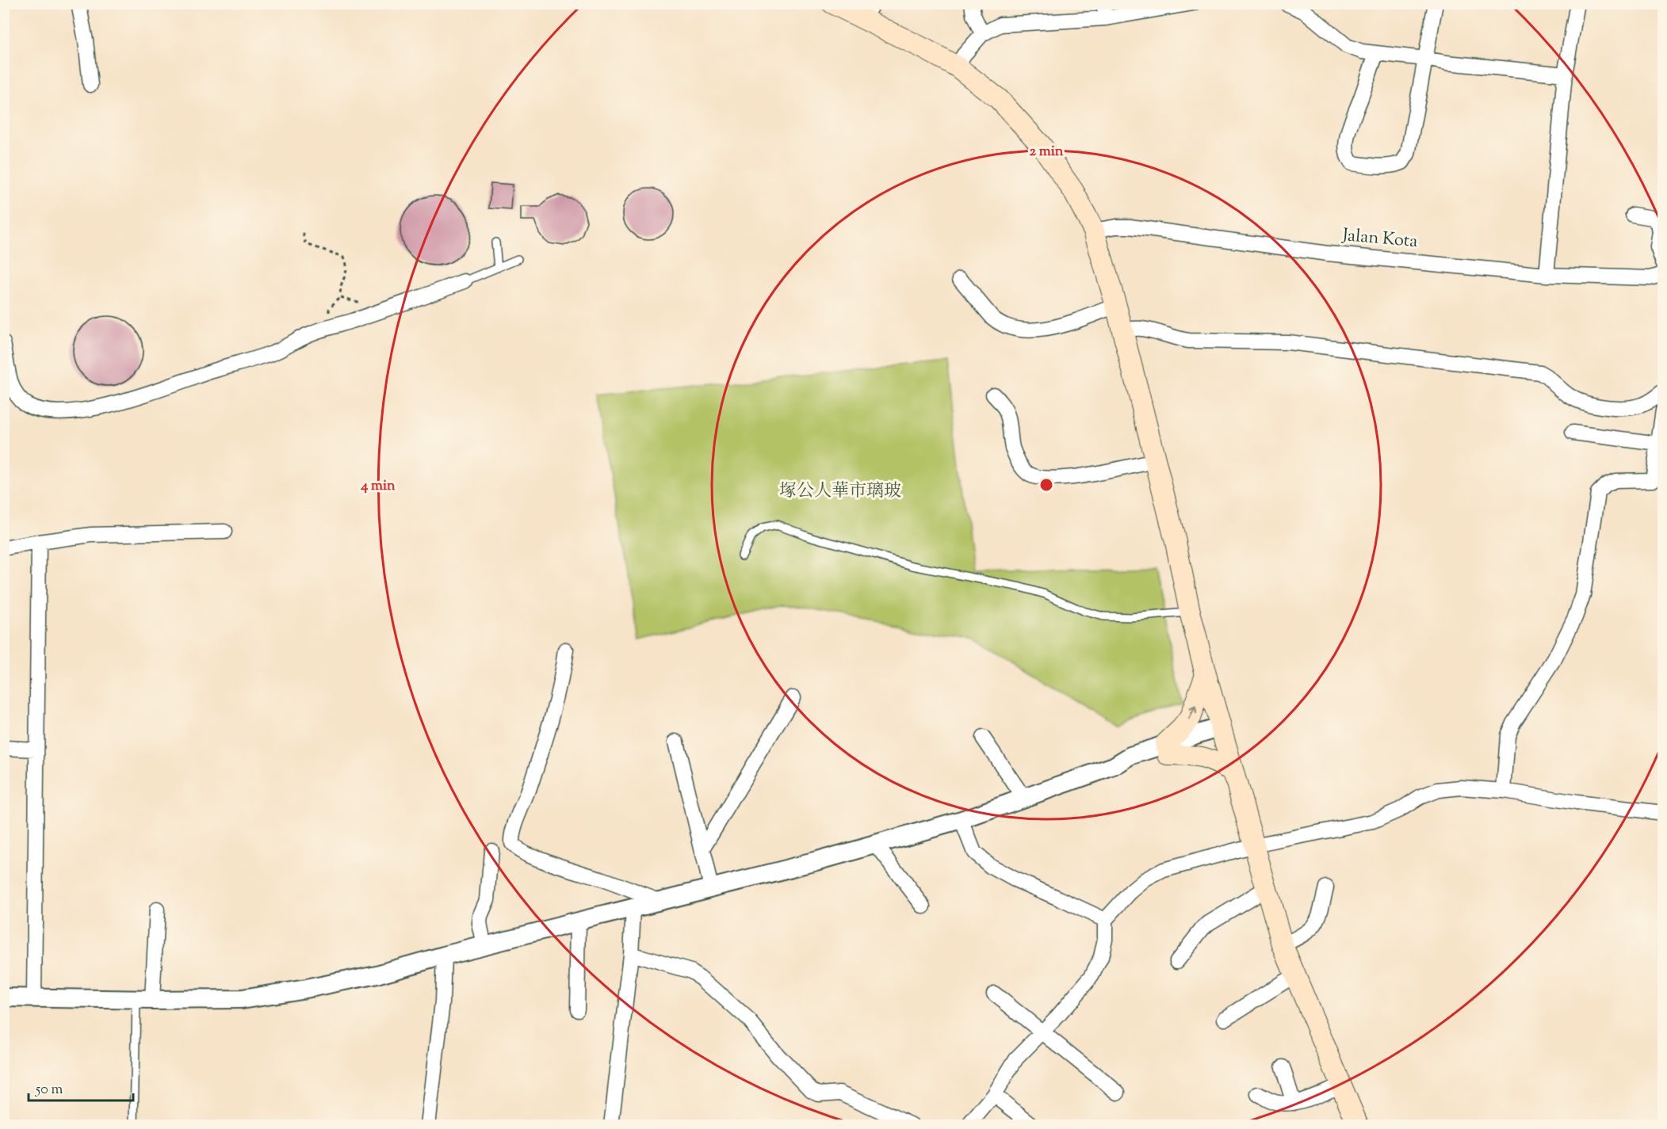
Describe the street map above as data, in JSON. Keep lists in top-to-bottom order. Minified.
{"streets":{"street":["Jalan Kota"]},"parks":["塚公人華市璃玻"],"scale_bar":"50 m","rings":["2 min","4 min"]}
